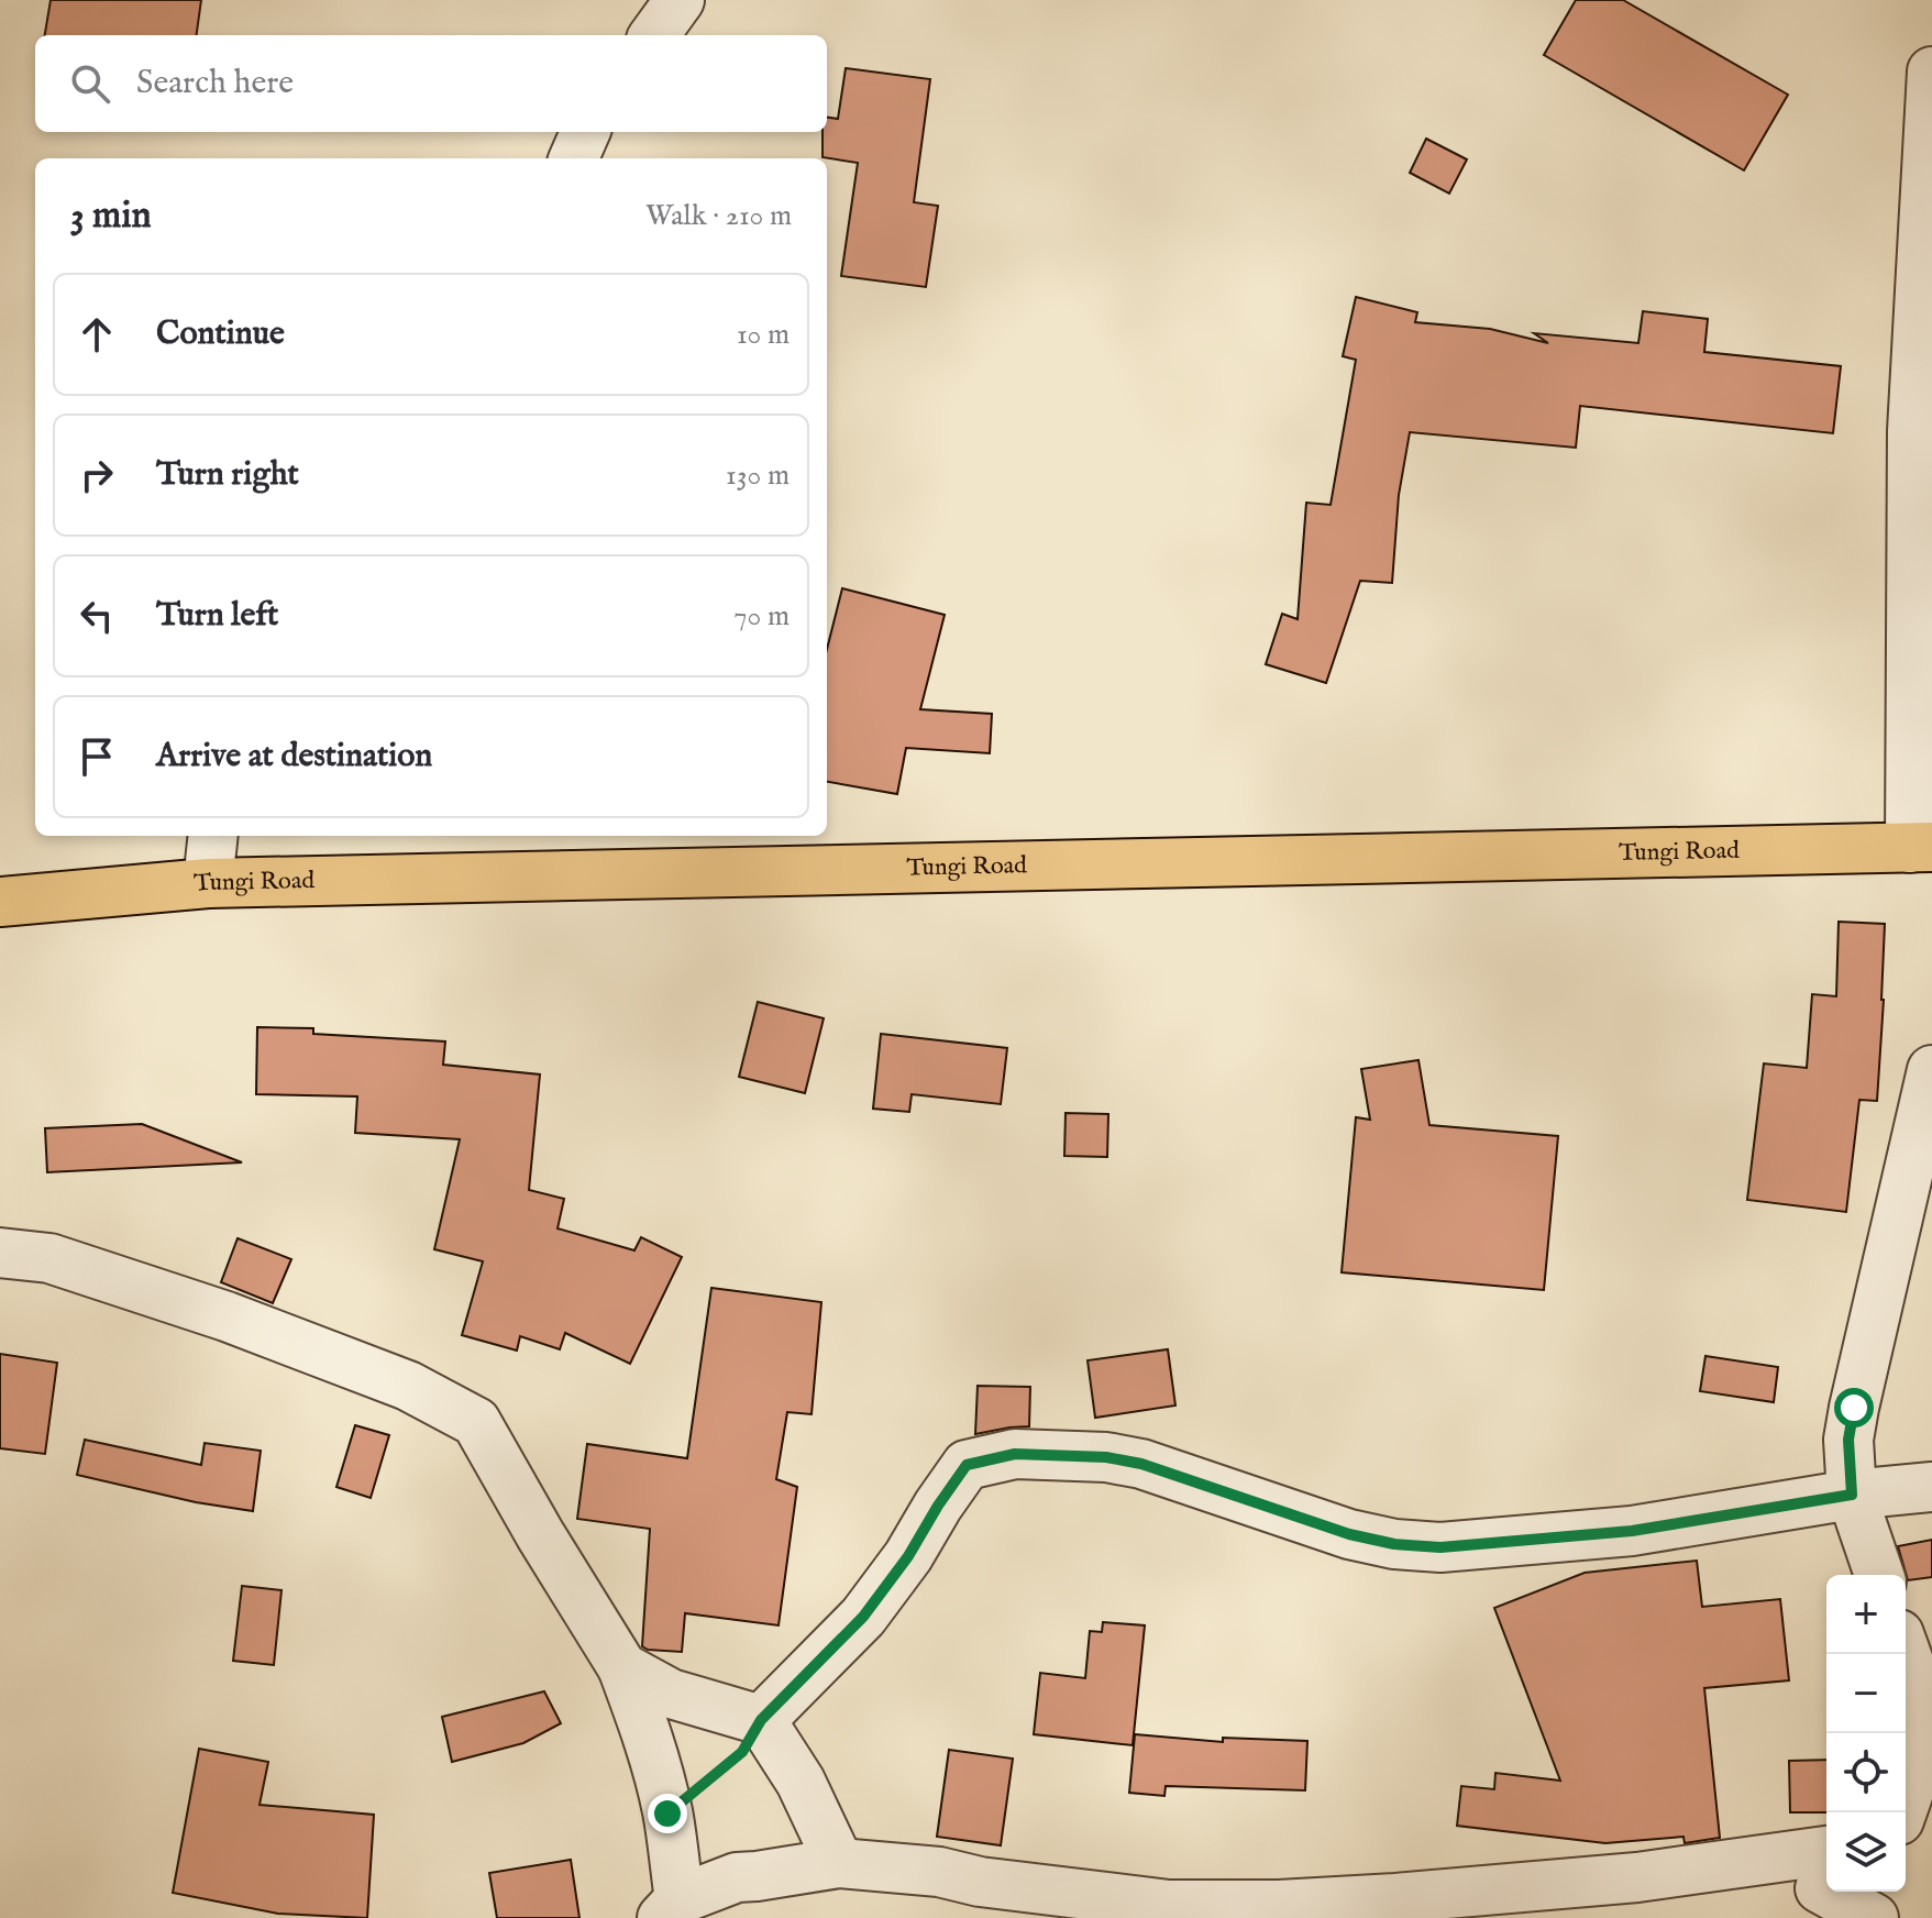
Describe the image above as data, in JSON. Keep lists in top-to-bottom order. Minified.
{"streets":{"main road":["Tungi Road"]},"page":{"search":"Search here","heading":["3 min","Walk · 210 m"],"list":[["Continue","10 m"],["Turn right","130 m"],["Turn left","70 m"],"Arrive at destination"],"map_buttons":["+","−"]}}
